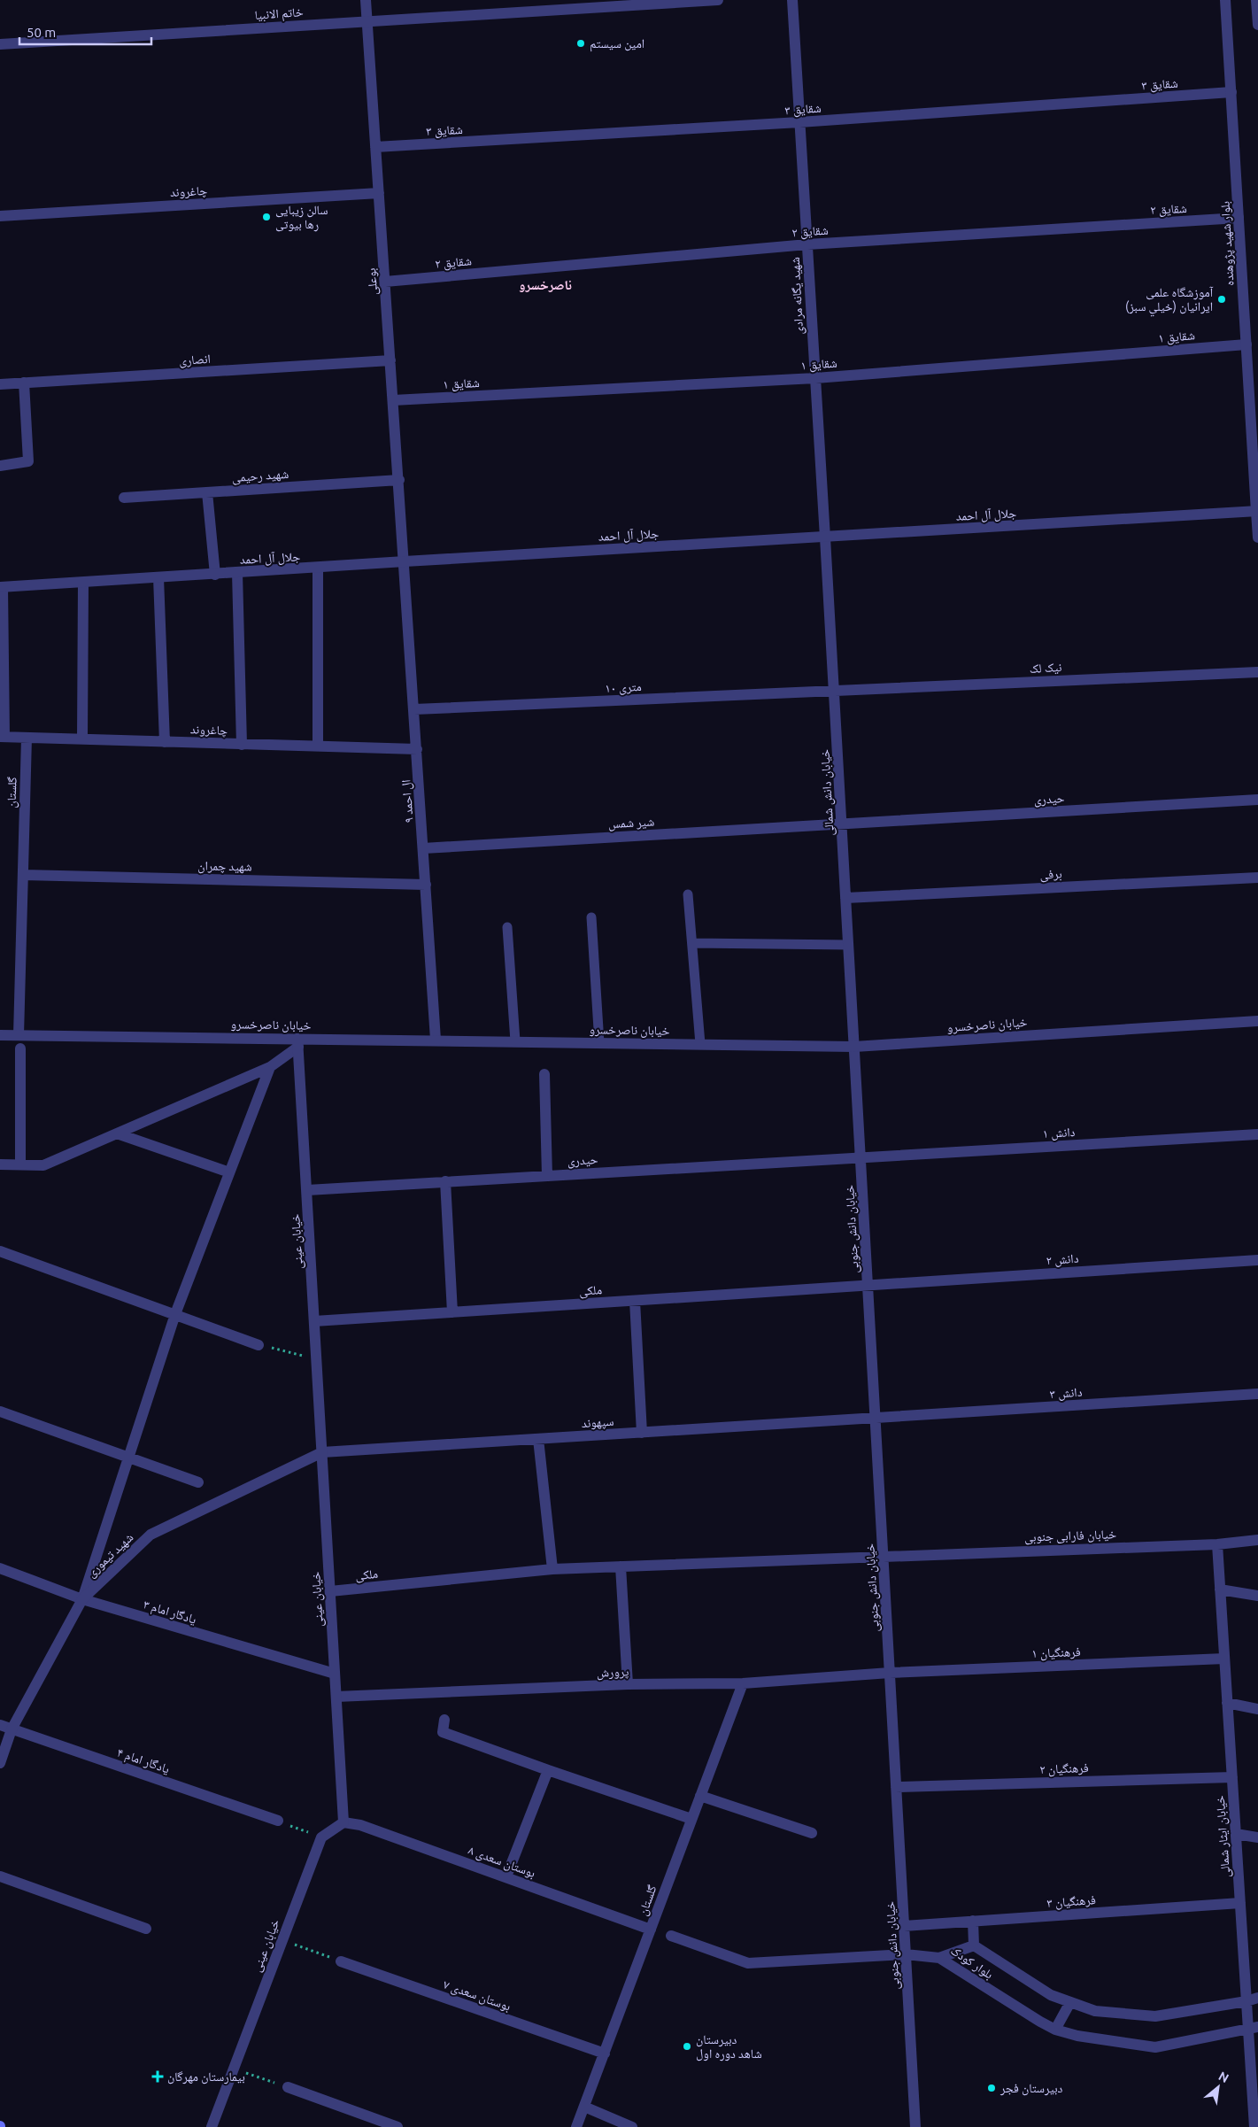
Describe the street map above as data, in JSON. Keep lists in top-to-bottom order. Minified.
{"streets":{"street":["خاتم الانبیا","شقایق ۳","چاغروند","شقایق ۲","بلوار شهید پژوهنده","بوعلی","شهید یگانه مرادی","شقایق ۱","انصاری","شهید رحیمی","جلال آل احمد","نیک لک","۱۰ متری","گلستان","خیابان دانش شمالی","حیدری","ال احمد ۹","شیر شمس","شهید چمران","برفی","خیابان ناصرخسرو","دانش ۱","خیابان دانش جنوبی","خیابان عینی","دانش ۲","ملکی","دانش ۳","سپهوند","خیابان فارابی جنوبی","شهید تیموری","یادگار امام ۳","فرهنگیان ۱","پرورش","یادگار امام ۴","فرهنگیان ۲","خیابان ایثار شمالی","بوستان سعدی ۸","فرهنگیان ۳","بلوار کودک","بوستان سعدی ۷"]},"crossings":[["خاتم الانبیا","بوعلی"],["شقایق ۳","بلوار شهید پژوهنده"],["شقایق ۳","بوعلی"],["شقایق ۳","شهید یگانه مرادی"],["چاغروند","بوعلی"],["چاغروند","گلستان"],["چاغروند","ال احمد ۹"],["شقایق ۲","بلوار شهید پژوهنده"],["شقایق ۲","بوعلی"],["شقایق ۲","شهید یگانه مرادی"],["بلوار شهید پژوهنده","شقایق ۱"],["بلوار شهید پژوهنده","جلال آل احمد"],["بوعلی","شقایق ۱"],["بوعلی","انصاری"],["بوعلی","شهید رحیمی"],["بوعلی","جلال آل احمد"],["بوعلی","ال احمد ۹"],["شهید یگانه مرادی","شقایق ۱"],["شهید یگانه مرادی","جلال آل احمد"],["شهید یگانه مرادی","خیابان دانش شمالی"],["جلال آل احمد","خیابان دانش شمالی"],["جلال آل احمد","ال احمد ۹"],["نیک لک","۱۰ متری"],["نیک لک","خیابان دانش شمالی"],["۱۰ متری","خیابان دانش شمالی"],["۱۰ متری","ال احمد ۹"],["گلستان","شهید چمران"],["گلستان","خیابان ناصرخسرو"],["گلستان","پرورش"],["گلستان","بوستان سعدی ۸"],["گلستان","بوستان سعدی ۷"],["خیابان دانش شمالی","حیدری"],["خیابان دانش شمالی","شیر شمس"],["خیابان دانش شمالی","برفی"],["خیابان دانش شمالی","خیابان ناصرخسرو"],["خیابان دانش شمالی","خیابان دانش جنوبی"],["حیدری","شیر شمس"],["حیدری","دانش ۱"],["حیدری","خیابان دانش جنوبی"],["حیدری","خیابان عینی"],["ال احمد ۹","شیر شمس"],["ال احمد ۹","شهید چمران"],["ال احمد ۹","خیابان ناصرخسرو"],["خیابان ناصرخسرو","خیابان دانش جنوبی"],["خیابان ناصرخسرو","خیابان عینی"],["دانش ۱","خیابان دانش جنوبی"],["خیابان دانش جنوبی","دانش ۲"],["خیابان دانش جنوبی","ملکی"],["خیابان دانش جنوبی","دانش ۳"],["خیابان دانش جنوبی","سپهوند"],["خیابان دانش جنوبی","خیابان فارابی جنوبی"],["خیابان دانش جنوبی","فرهنگیان ۱"],["خیابان دانش جنوبی","پرورش"],["خیابان دانش جنوبی","فرهنگیان ۲"],["خیابان دانش جنوبی","فرهنگیان ۳"],["خیابان عینی","ملکی"],["خیابان عینی","سپهوند"],["خیابان عینی","شهید تیموری"],["خیابان عینی","یادگار امام ۳"],["خیابان عینی","پرورش"],["خیابان عینی","بوستان سعدی ۸"],["دانش ۲","ملکی"],["ملکی","خیابان فارابی جنوبی"],["دانش ۳","سپهوند"],["سپهوند","شهید تیموری"],["خیابان فارابی جنوبی","خیابان ایثار شمالی"],["شهید تیموری","یادگار امام ۳"],["شهید تیموری","یادگار امام ۴"],["فرهنگیان ۱","پرورش"],["فرهنگیان ۱","خیابان ایثار شمالی"],["فرهنگیان ۲","خیابان ایثار شمالی"],["خیابان ایثار شمالی","فرهنگیان ۳"],["خیابان ایثار شمالی","بلوار کودک"]],"districts":["ناصرخسرو"],"places":{"other":["امین سیستم","سالن زیبایی رها بیوتی","آموزشگاه علمی ایرانیان (خيلي سبز)","دبیرستان شاهد دوره اول","دبیرستان فجر"],"health":["بیمارستان مهرگان"]},"scale_bar":"50 m","north":"top right"}
